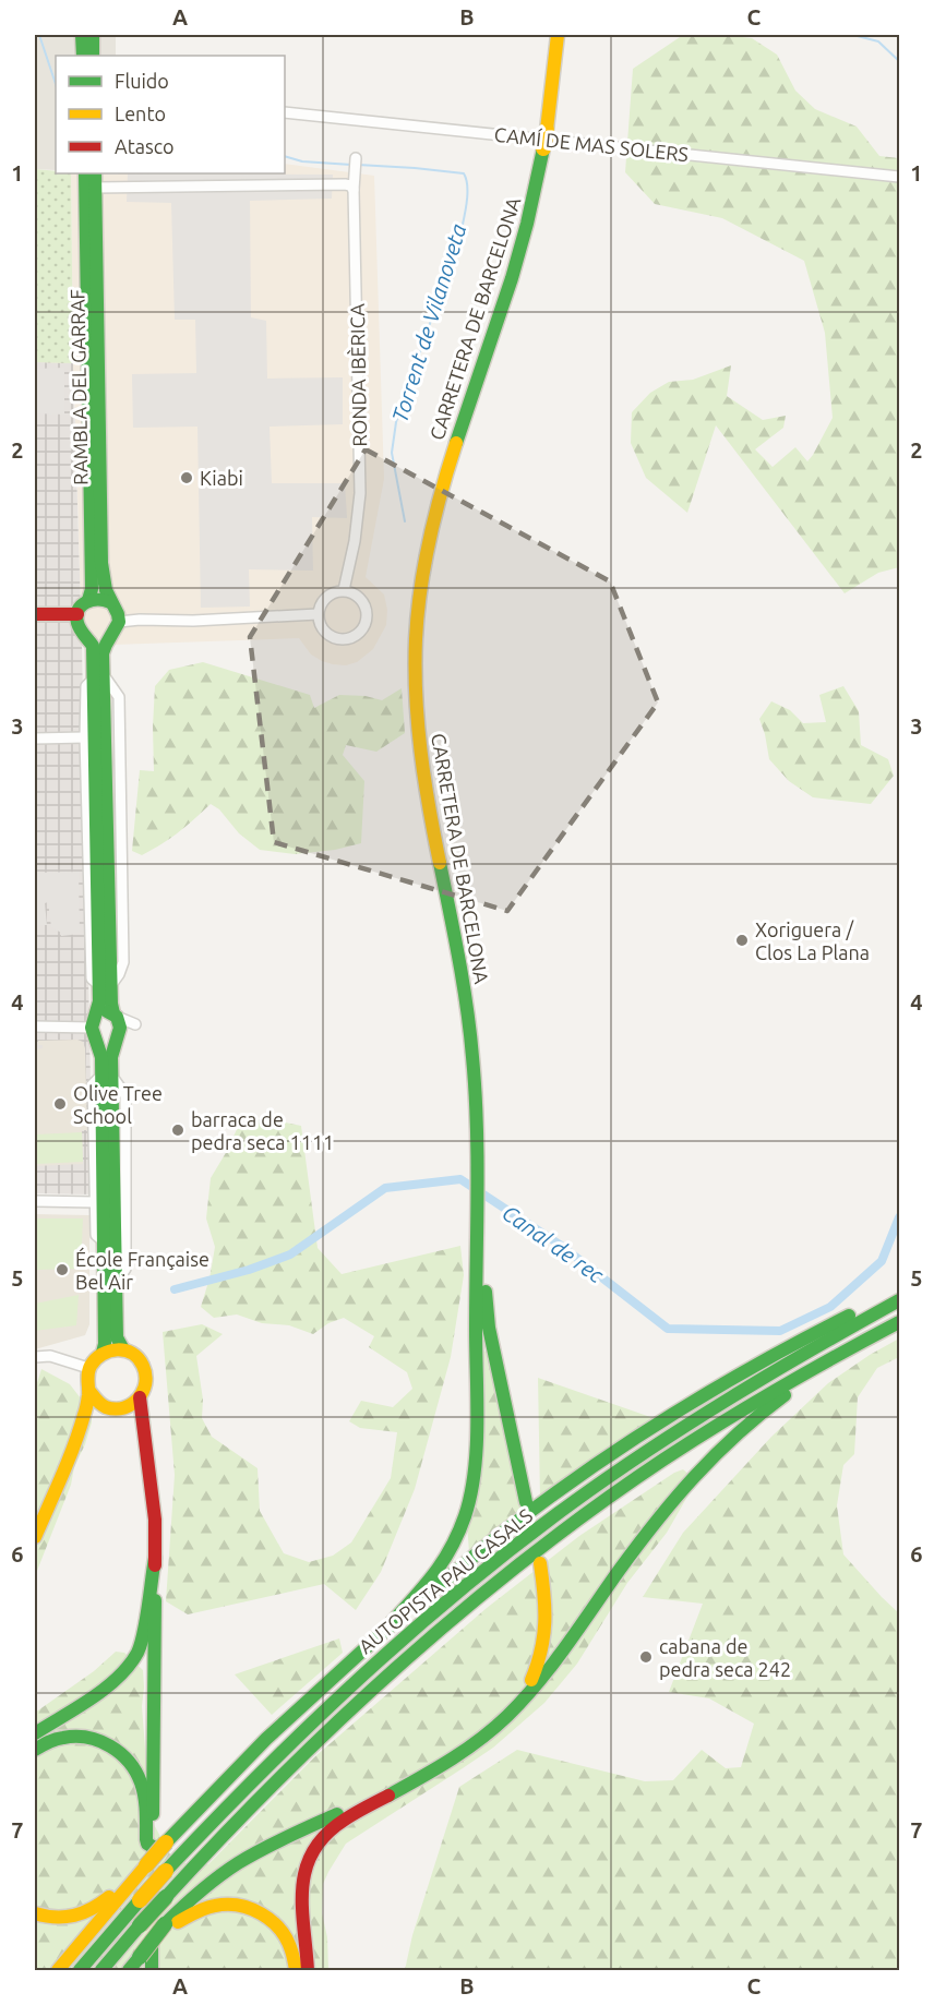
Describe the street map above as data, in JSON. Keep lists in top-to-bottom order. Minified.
{"streets":{"main road":["CARRETERA DE BARCELONA","RAMBLA DEL GARRAF","AUTOPISTA PAU CASALS"],"street":["CAMÍ DE MAS SOLERS","RONDA IBÈRICA"]},"water":["Torrent de Vilanoveta","Canal de rec"],"places":["Kiabi","Xoriguera / Clos La Plana","Olive Tree School","barraca de pedra seca 1111","École Française Bel Air","cabana de pedra seca 242"],"legend":["Fluido","Lento","Atasco"],"grid":{"columns":["A","B","C"],"rows":["1","2","3","4","5","6","7"]}}
